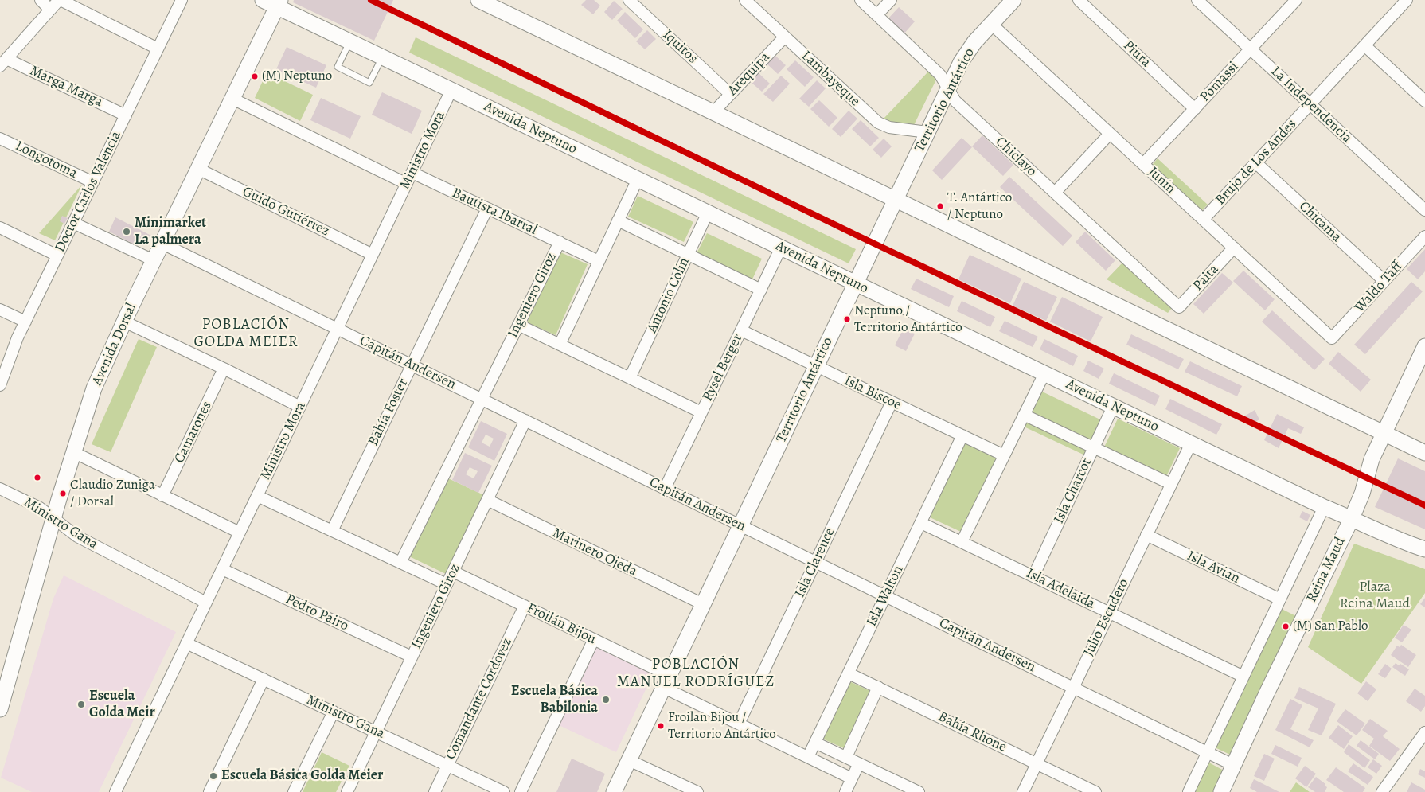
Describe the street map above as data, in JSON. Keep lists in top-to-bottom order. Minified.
{"streets":{"main road":["Territorio Antártico","Avenida Neptuno","Avenida Dorsal","Reina Maud"],"street":["Iquitos","Piura","Arequipa","Lambayeque","Pomassi","Marga Marga","La Independencia","Ministro Mora","Chiclayo","Longotoma","Brujo de Los Andes","Junín","Doctor Carlos Valencia","Guido Gutiérrez","Bautista Ibarral","Chicama","Paita","Waldo Taff","Ingeniero Giroz","Antonio Colín","Capitán Andersen","Rysel Berger","Isla Biscoe","Bahía Foster","Camarones","Isla Charcot","Ministro Gana","Marinero Ojeda","Isla Clarence","Isla Avian","Isla Adelaida","Isla Walton","Pedro Pairo","Julio Escudero","Froilán Bijou","Comandante Cordovez","Bahía Rhone"]},"crossings":[["Iquitos","Arequipa"],["Piura","Pomassi"],["Arequipa","Lambayeque"],["Lambayeque","Territorio Antártico"],["Pomassi","La Independencia"],["Pomassi","Junín"],["Marga Marga","Doctor Carlos Valencia"],["Territorio Antártico","Avenida Neptuno"],["Territorio Antártico","Chiclayo"],["Territorio Antártico","Junín"],["Territorio Antártico","Capitán Andersen"],["Territorio Antártico","Isla Biscoe"],["Territorio Antártico","Marinero Ojeda"],["Territorio Antártico","Froilán Bijou"],["La Independencia","Brujo de Los Andes"],["Avenida Neptuno","Ministro Mora"],["Avenida Neptuno","Antonio Colín"],["Avenida Neptuno","Avenida Dorsal"],["Avenida Neptuno","Rysel Berger"],["Avenida Neptuno","Isla Charcot"],["Avenida Neptuno","Reina Maud"],["Avenida Neptuno","Julio Escudero"],["Ministro Mora","Guido Gutiérrez"],["Ministro Mora","Bautista Ibarral"],["Ministro Mora","Capitán Andersen"],["Ministro Mora","Ministro Gana"],["Ministro Mora","Pedro Pairo"],["Chiclayo","Paita"],["Longotoma","Doctor Carlos Valencia"],["Brujo de Los Andes","Junín"],["Brujo de Los Andes","Chicama"],["Junín","Paita"],["Junín","Waldo Taff"],["Guido Gutiérrez","Avenida Dorsal"],["Bautista Ibarral","Ingeniero Giroz"],["Bautista Ibarral","Bahía Foster"],["Chicama","Waldo Taff"],["Ingeniero Giroz","Capitán Andersen"],["Ingeniero Giroz","Ministro Gana"],["Ingeniero Giroz","Marinero Ojeda"],["Ingeniero Giroz","Pedro Pairo"],["Ingeniero Giroz","Froilán Bijou"],["Avenida Dorsal","Capitán Andersen"],["Avenida Dorsal","Ministro Gana"],["Capitán Andersen","Rysel Berger"],["Capitán Andersen","Bahía Foster"],["Capitán Andersen","Isla Clarence"],["Capitán Andersen","Reina Maud"],["Capitán Andersen","Isla Walton"],["Capitán Andersen","Julio Escudero"],["Rysel Berger","Isla Biscoe"],["Isla Biscoe","Isla Clarence"],["Isla Biscoe","Isla Walton"],["Isla Charcot","Isla Adelaida"],["Ministro Gana","Comandante Cordovez"],["Isla Clarence","Froilán Bijou"],["Isla Avian","Reina Maud"],["Isla Avian","Julio Escudero"],["Reina Maud","Isla Adelaida"],["Isla Adelaida","Isla Walton"],["Isla Adelaida","Julio Escudero"],["Isla Walton","Froilán Bijou"],["Isla Walton","Bahía Rhone"],["Julio Escudero","Bahía Rhone"],["Froilán Bijou","Comandante Cordovez"]],"districts":["POBLACIÓN GOLDA MEIER","POBLACIÓN MANUEL RODRÍGUEZ"],"parks":["Plaza Reina Maud"],"places":["(M) Neptuno","T. Antártico / Neptuno","Minimarket La palmera","Neptuno / Territorio Antártico","Claudio Zuniga / Dorsal","(M) San Pablo","Escuela Básica Babilonia","Escuela Golda Meir","Froilan Bijou / Territorio Antártico","Escuela Básica Golda Meier"]}
